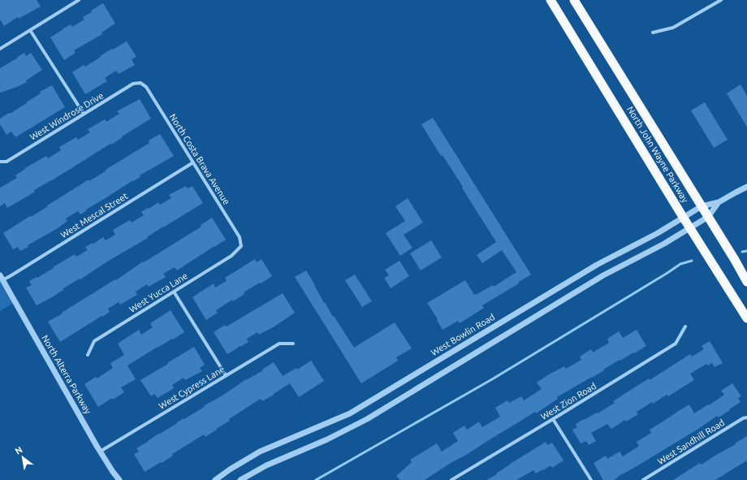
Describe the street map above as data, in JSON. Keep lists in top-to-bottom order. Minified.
{"streets":{"highway":["North John Wayne Parkway"],"street":["West Windrose Drive","North Costa Brava Avenue","West Mescal Street","West Yucca Lane","West Bowlin Road","North Alterra Parkway","West Cypress Lane","West Zion Road","West Sandhill Road"]},"crossings":[["West Windrose Drive","North Costa Brava Avenue"],["North John Wayne Parkway","West Bowlin Road"],["North Costa Brava Avenue","West Mescal Street"],["North Costa Brava Avenue","West Yucca Lane"],["West Mescal Street","North Alterra Parkway"],["North Alterra Parkway","West Cypress Lane"]],"north":"top left"}
